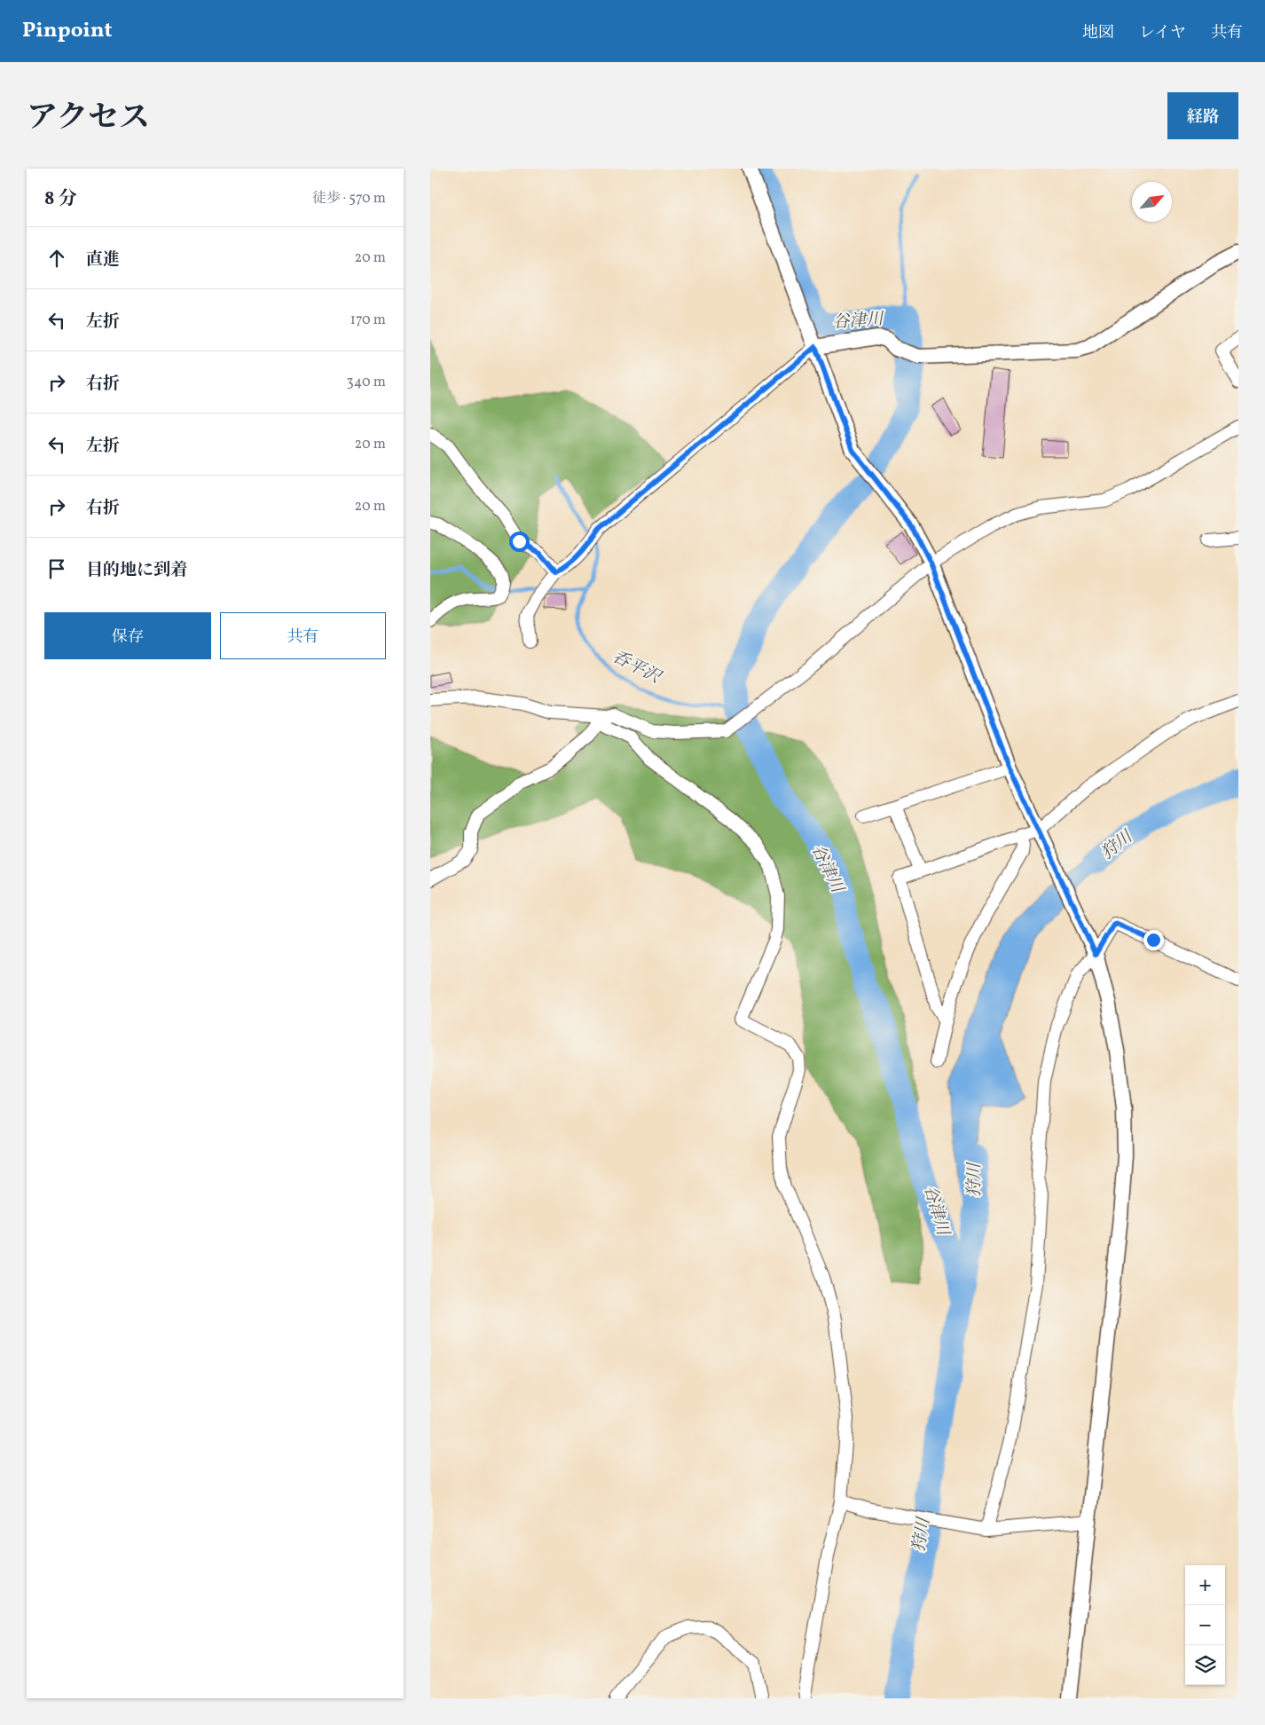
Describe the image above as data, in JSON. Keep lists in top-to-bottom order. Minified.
{"water":["谷津川","呑平沢","狩川"],"north":"top right","page":{"header":"Pinpoint","nav":["地図","レイヤ","共有"],"title":"アクセス","buttons":["経路",["保存","共有"]],"heading":["8 分","徒歩 · 570 m"],"list":[["直進","20 m"],["左折","170 m"],["右折","340 m"],["左折","20 m"],["右折","20 m"],"目的地に到着"],"map_buttons":["+","−"]}}
